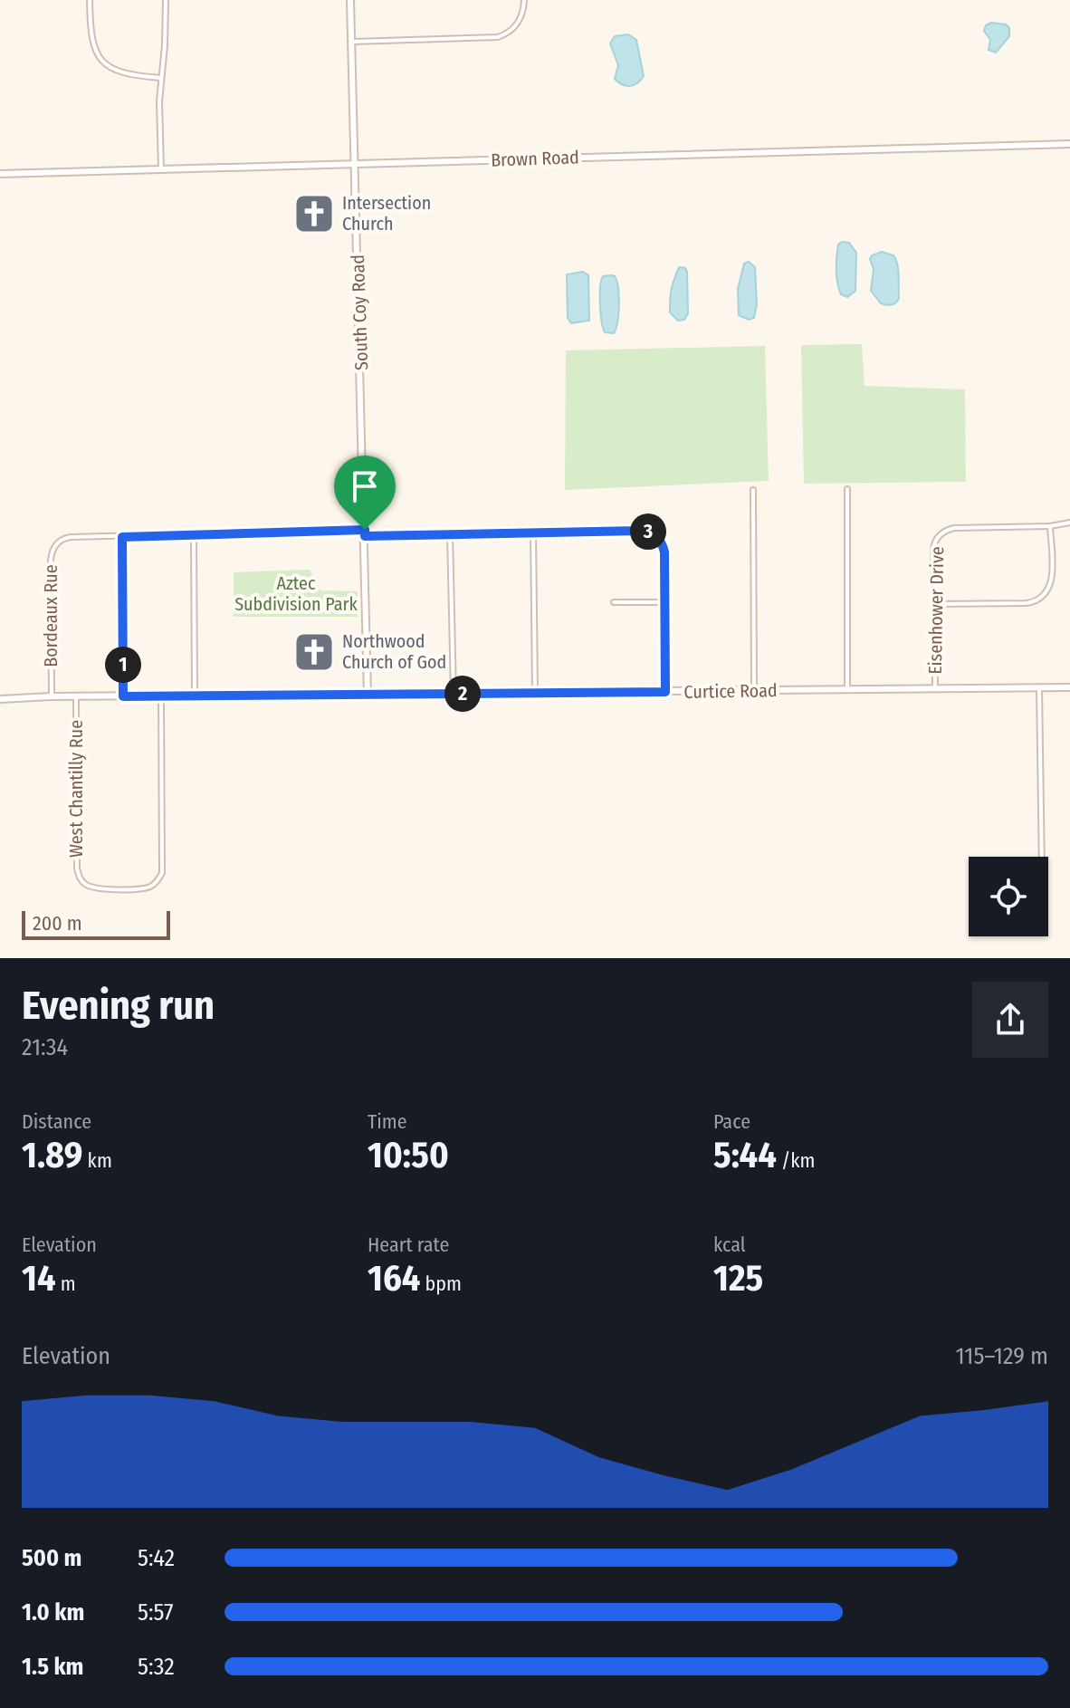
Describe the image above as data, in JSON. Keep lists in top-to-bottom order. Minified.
{"streets":{"street":["Brown Road","South Coy Road","Eisenhower Drive","Bordeaux Rue","Curtice Road","West Chantilly Rue"]},"crossings":[["Brown Road","South Coy Road"],["South Coy Road","Bordeaux Rue"],["South Coy Road","Curtice Road"],["Eisenhower Drive","Curtice Road"],["Bordeaux Rue","Curtice Road"],["Curtice Road","West Chantilly Rue"]],"parks":["Aztec Subdivision Park"],"places":{"church":["Intersection Church","Northwood Church of God"]},"scale_bar":"200 m","page":{"pins":["3","1","2"],"scale":"200 m","heading":["Evening run","21:34"],"stats":[["Distance","1.89 km"],["Time","10:50"],["Pace","5:44 /km"],["Elevation","14 m"],["Heart rate","164 bpm"],["kcal","125"]],"chart":["Elevation","115–129 m"],"list":[{"name":"500 m","note":"5:42"},{"name":"1.0 km","note":"5:57"},{"name":"1.5 km","note":"5:32"}]}}
